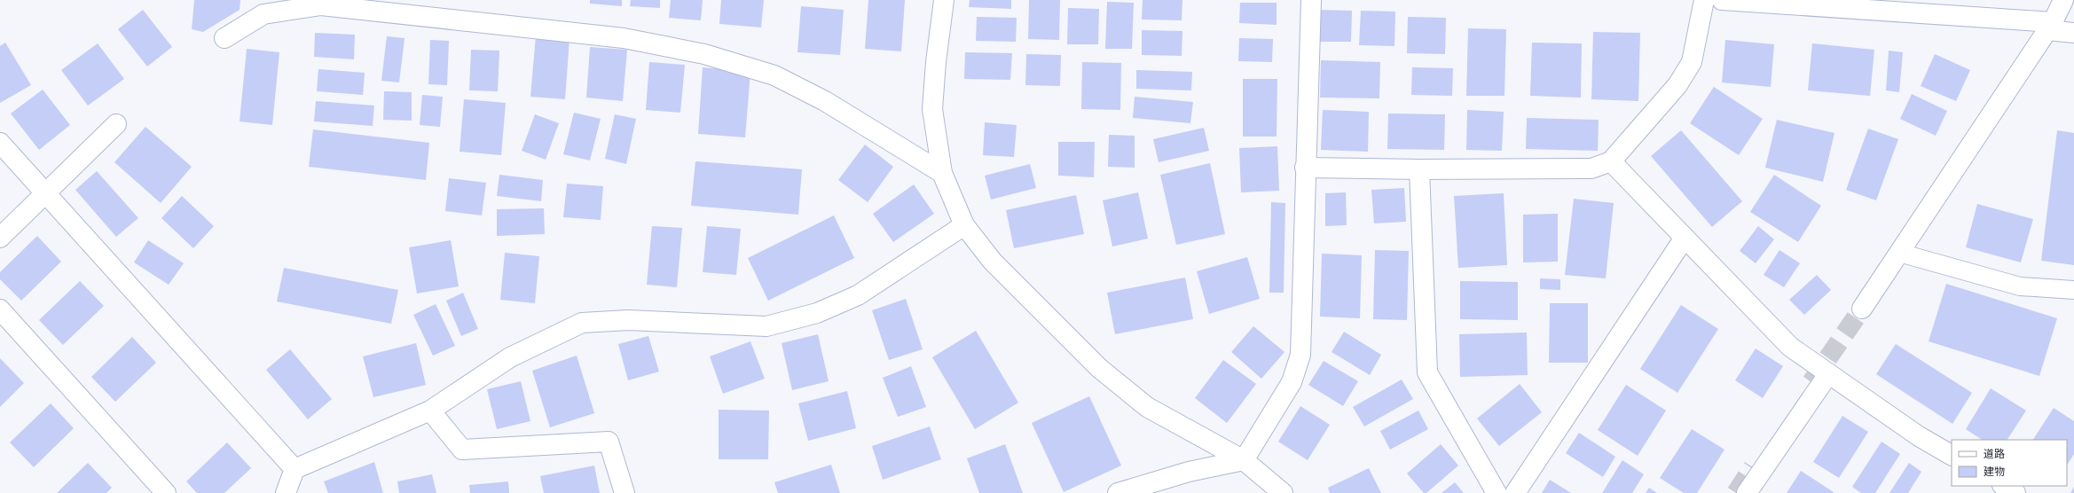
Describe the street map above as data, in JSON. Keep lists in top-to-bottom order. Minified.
{"legend":["道路","建物"]}
